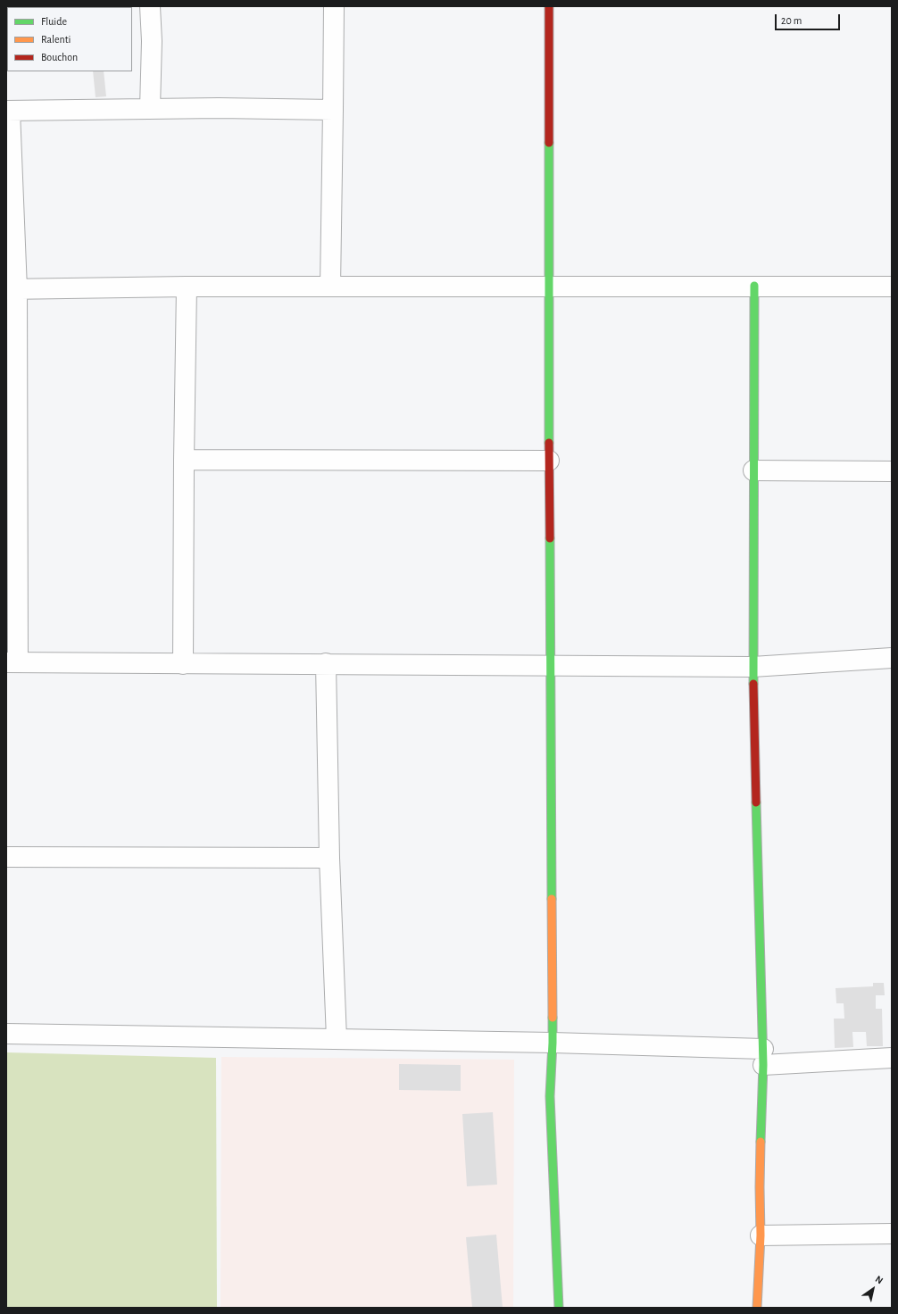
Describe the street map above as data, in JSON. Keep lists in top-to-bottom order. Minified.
{"legend":["Fluide","Ralenti","Bouchon"],"scale_bar":"20 m","north":"top right"}
